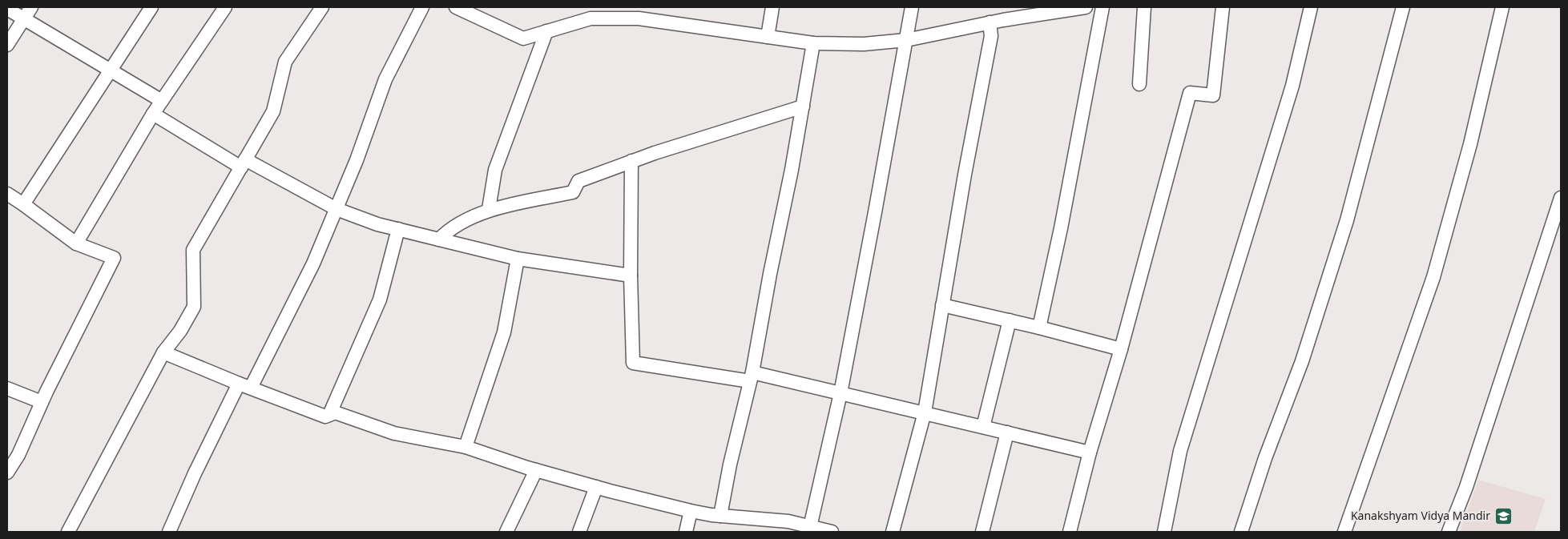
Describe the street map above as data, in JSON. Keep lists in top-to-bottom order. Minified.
{"places":{"school or university":["Kanakshyam Vidya Mandir"]}}
